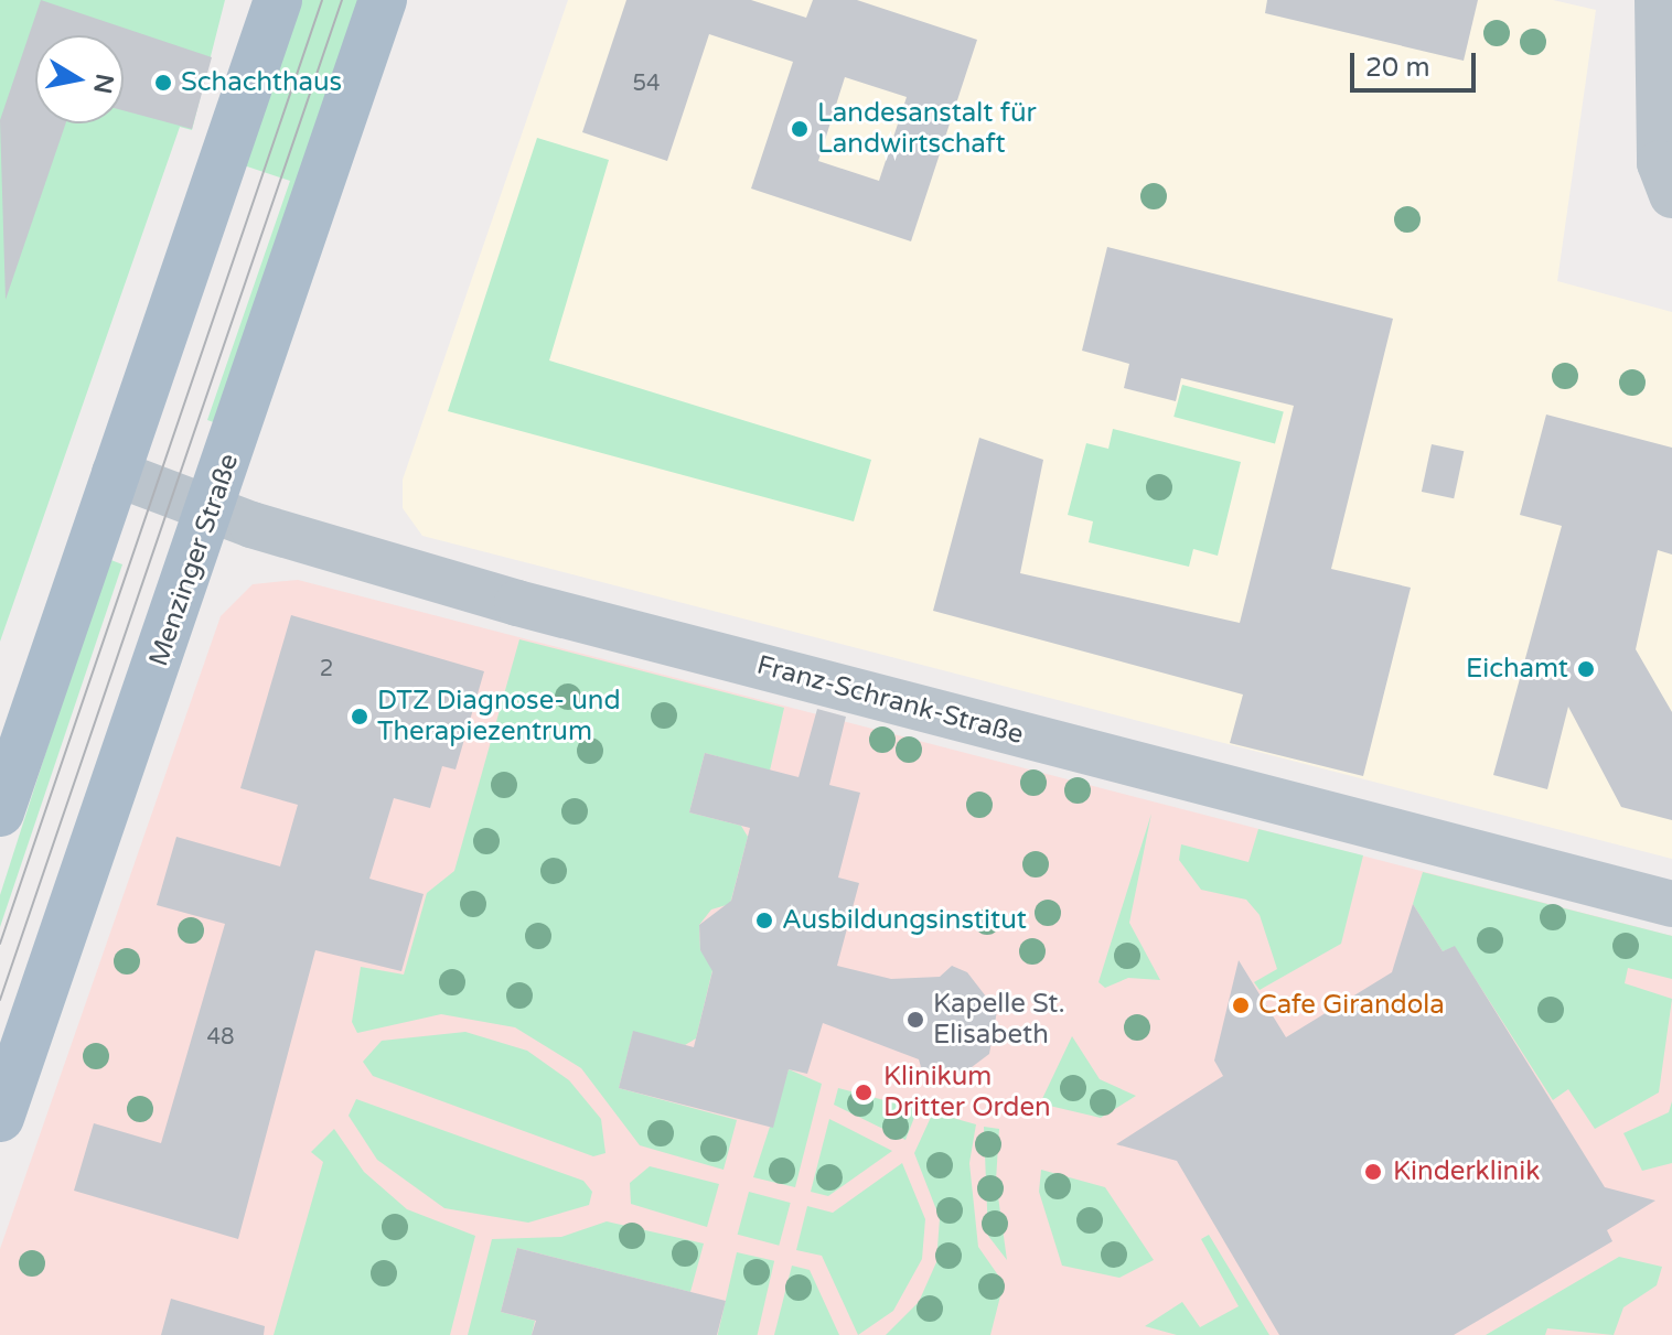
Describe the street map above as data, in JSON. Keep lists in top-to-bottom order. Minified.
{"streets":{"main road":["Menzinger Straße"],"street":["Franz-Schrank-Straße"]},"crossings":[["Menzinger Straße","Franz-Schrank-Straße"]],"places":["Schachthaus","Landesanstalt für Landwirtschaft","Eichamt","DTZ Diagnose- und Therapiezentrum","Ausbildungsinstitut","Cafe Girandola","Kapelle St. Elisabeth","Klinikum Dritter Orden","Kinderklinik"],"house_numbers":["54","2","48"],"scale_bar":"20 m","north":"right"}
